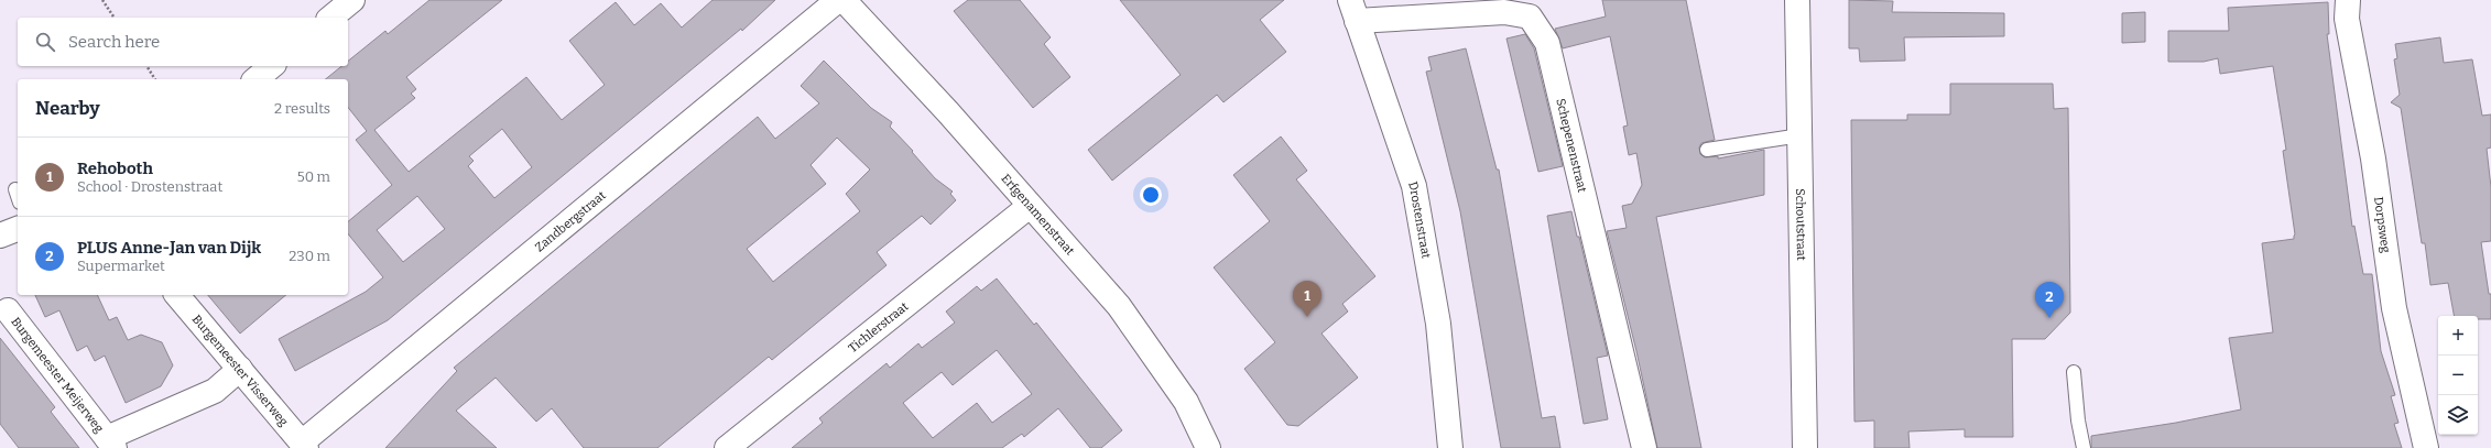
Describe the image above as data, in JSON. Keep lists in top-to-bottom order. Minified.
{"streets":{"street":["Schepenenstraat","Erfgenamenstraat","Drostenstraat","Zandbergstraat","Schoutstraat","Dorpsweg","Tichlerstraat","Burgemeester Visserweg","Burgemeester Meijerweg"]},"crossings":[["Schepenenstraat","Drostenstraat"],["Erfgenamenstraat","Tichlerstraat"],["Zandbergstraat","Burgemeester Visserweg"],["Burgemeester Visserweg","Burgemeester Meijerweg"]],"page":{"search":"Search here","heading":["Nearby","2 results"],"list":[{"mark":"1","name":"Rehoboth","note":"School · Drostenstraat","value":"50 m"},{"mark":"2","name":"PLUS Anne-Jan van Dijk","note":"Supermarket","value":"230 m"}],"pins":["1","2"],"map_buttons":["+","−"]}}
